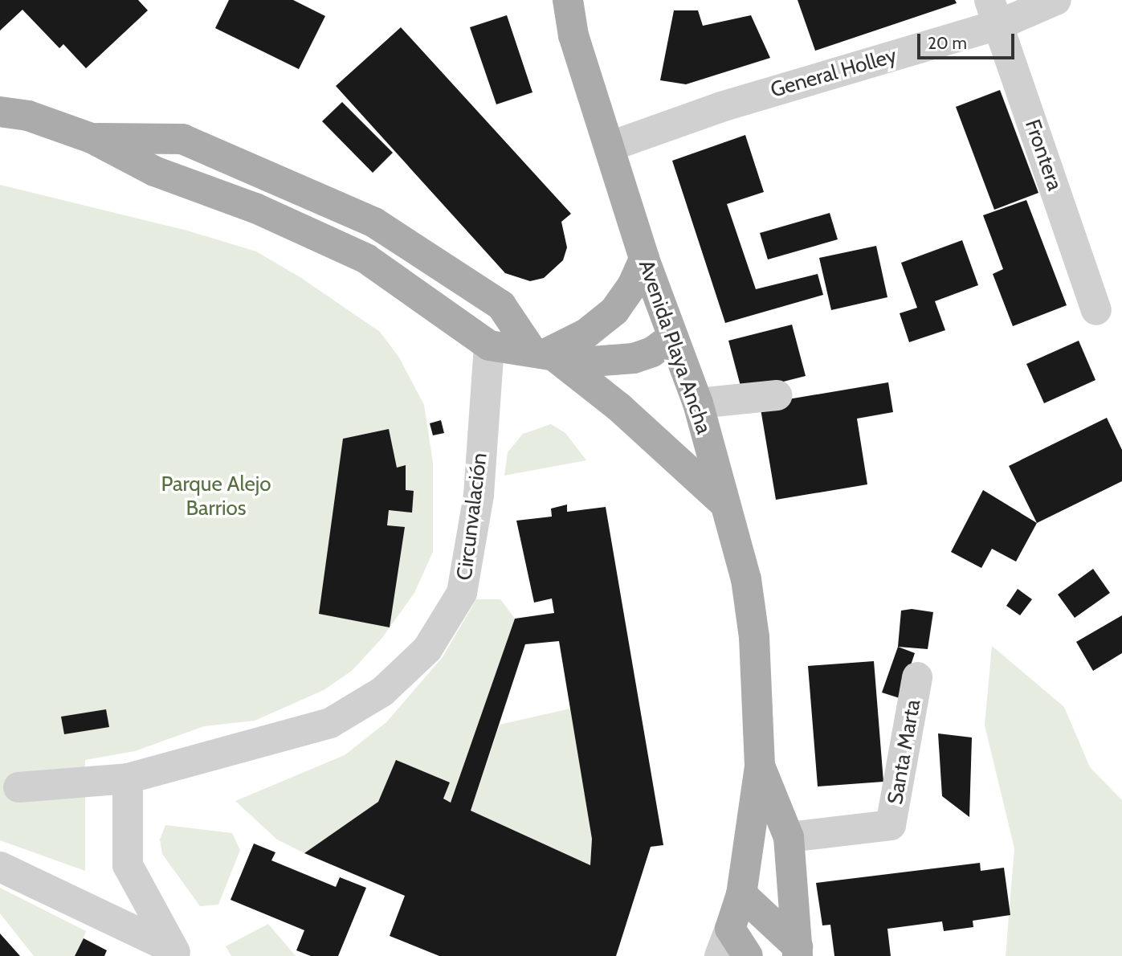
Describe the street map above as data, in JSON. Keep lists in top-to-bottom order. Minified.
{"streets":{"main road":["Avenida Playa Ancha"],"street":["General Holley","Frontera","Circunvalación","Santa Marta"]},"crossings":[["General Holley","Frontera"],["General Holley","Avenida Playa Ancha"]],"parks":["Parque Alejo Barrios"],"scale_bar":"20 m"}
